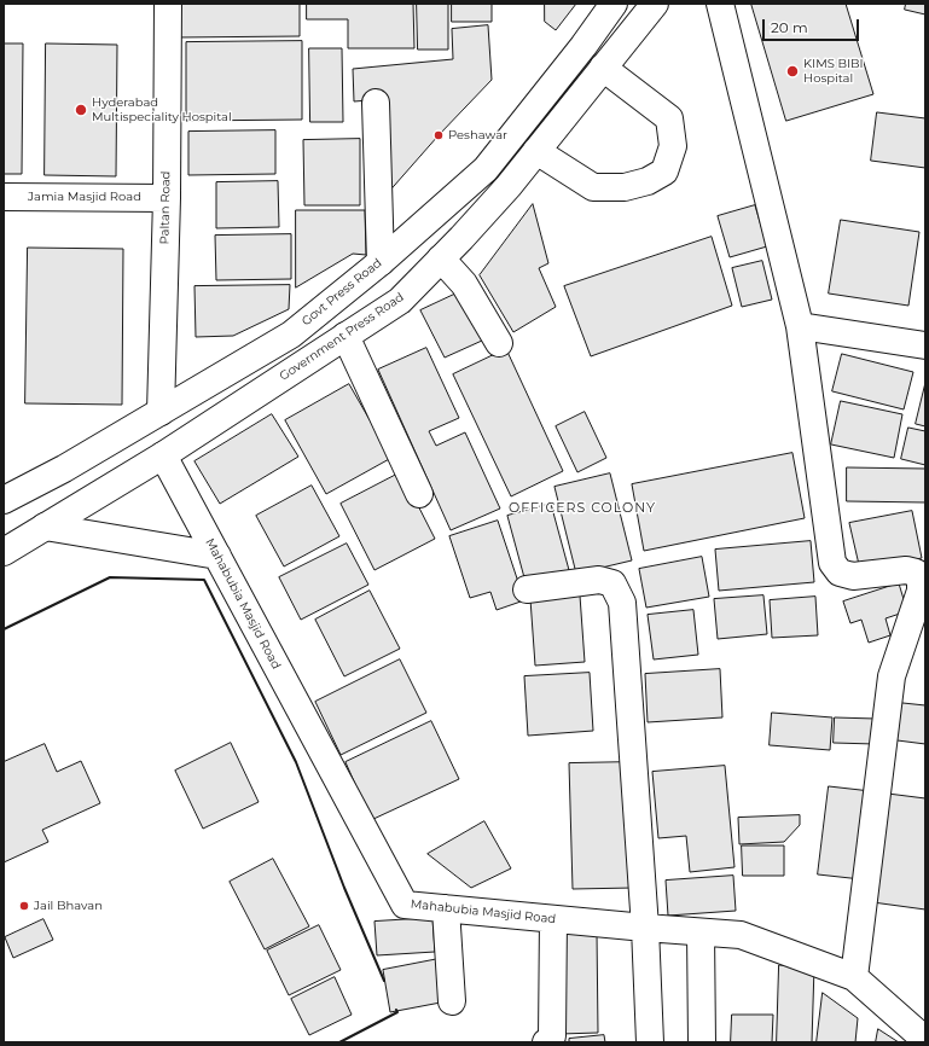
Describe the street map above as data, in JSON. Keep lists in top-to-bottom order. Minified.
{"streets":{"street":["Jamia Masjid Road","Paltan Road","Govt Press Road","Government Press Road","Mahabubia Masjid Road"]},"crossings":[["Jamia Masjid Road","Paltan Road"],["Paltan Road","Govt Press Road"],["Government Press Road","Mahabubia Masjid Road"]],"districts":["OFFICERS COLONY"],"places":["KIMS BIBI Hospital","Hyderabad Multispeciality Hospital","Peshawar","Jail Bhavan"],"scale_bar":"20 m"}
